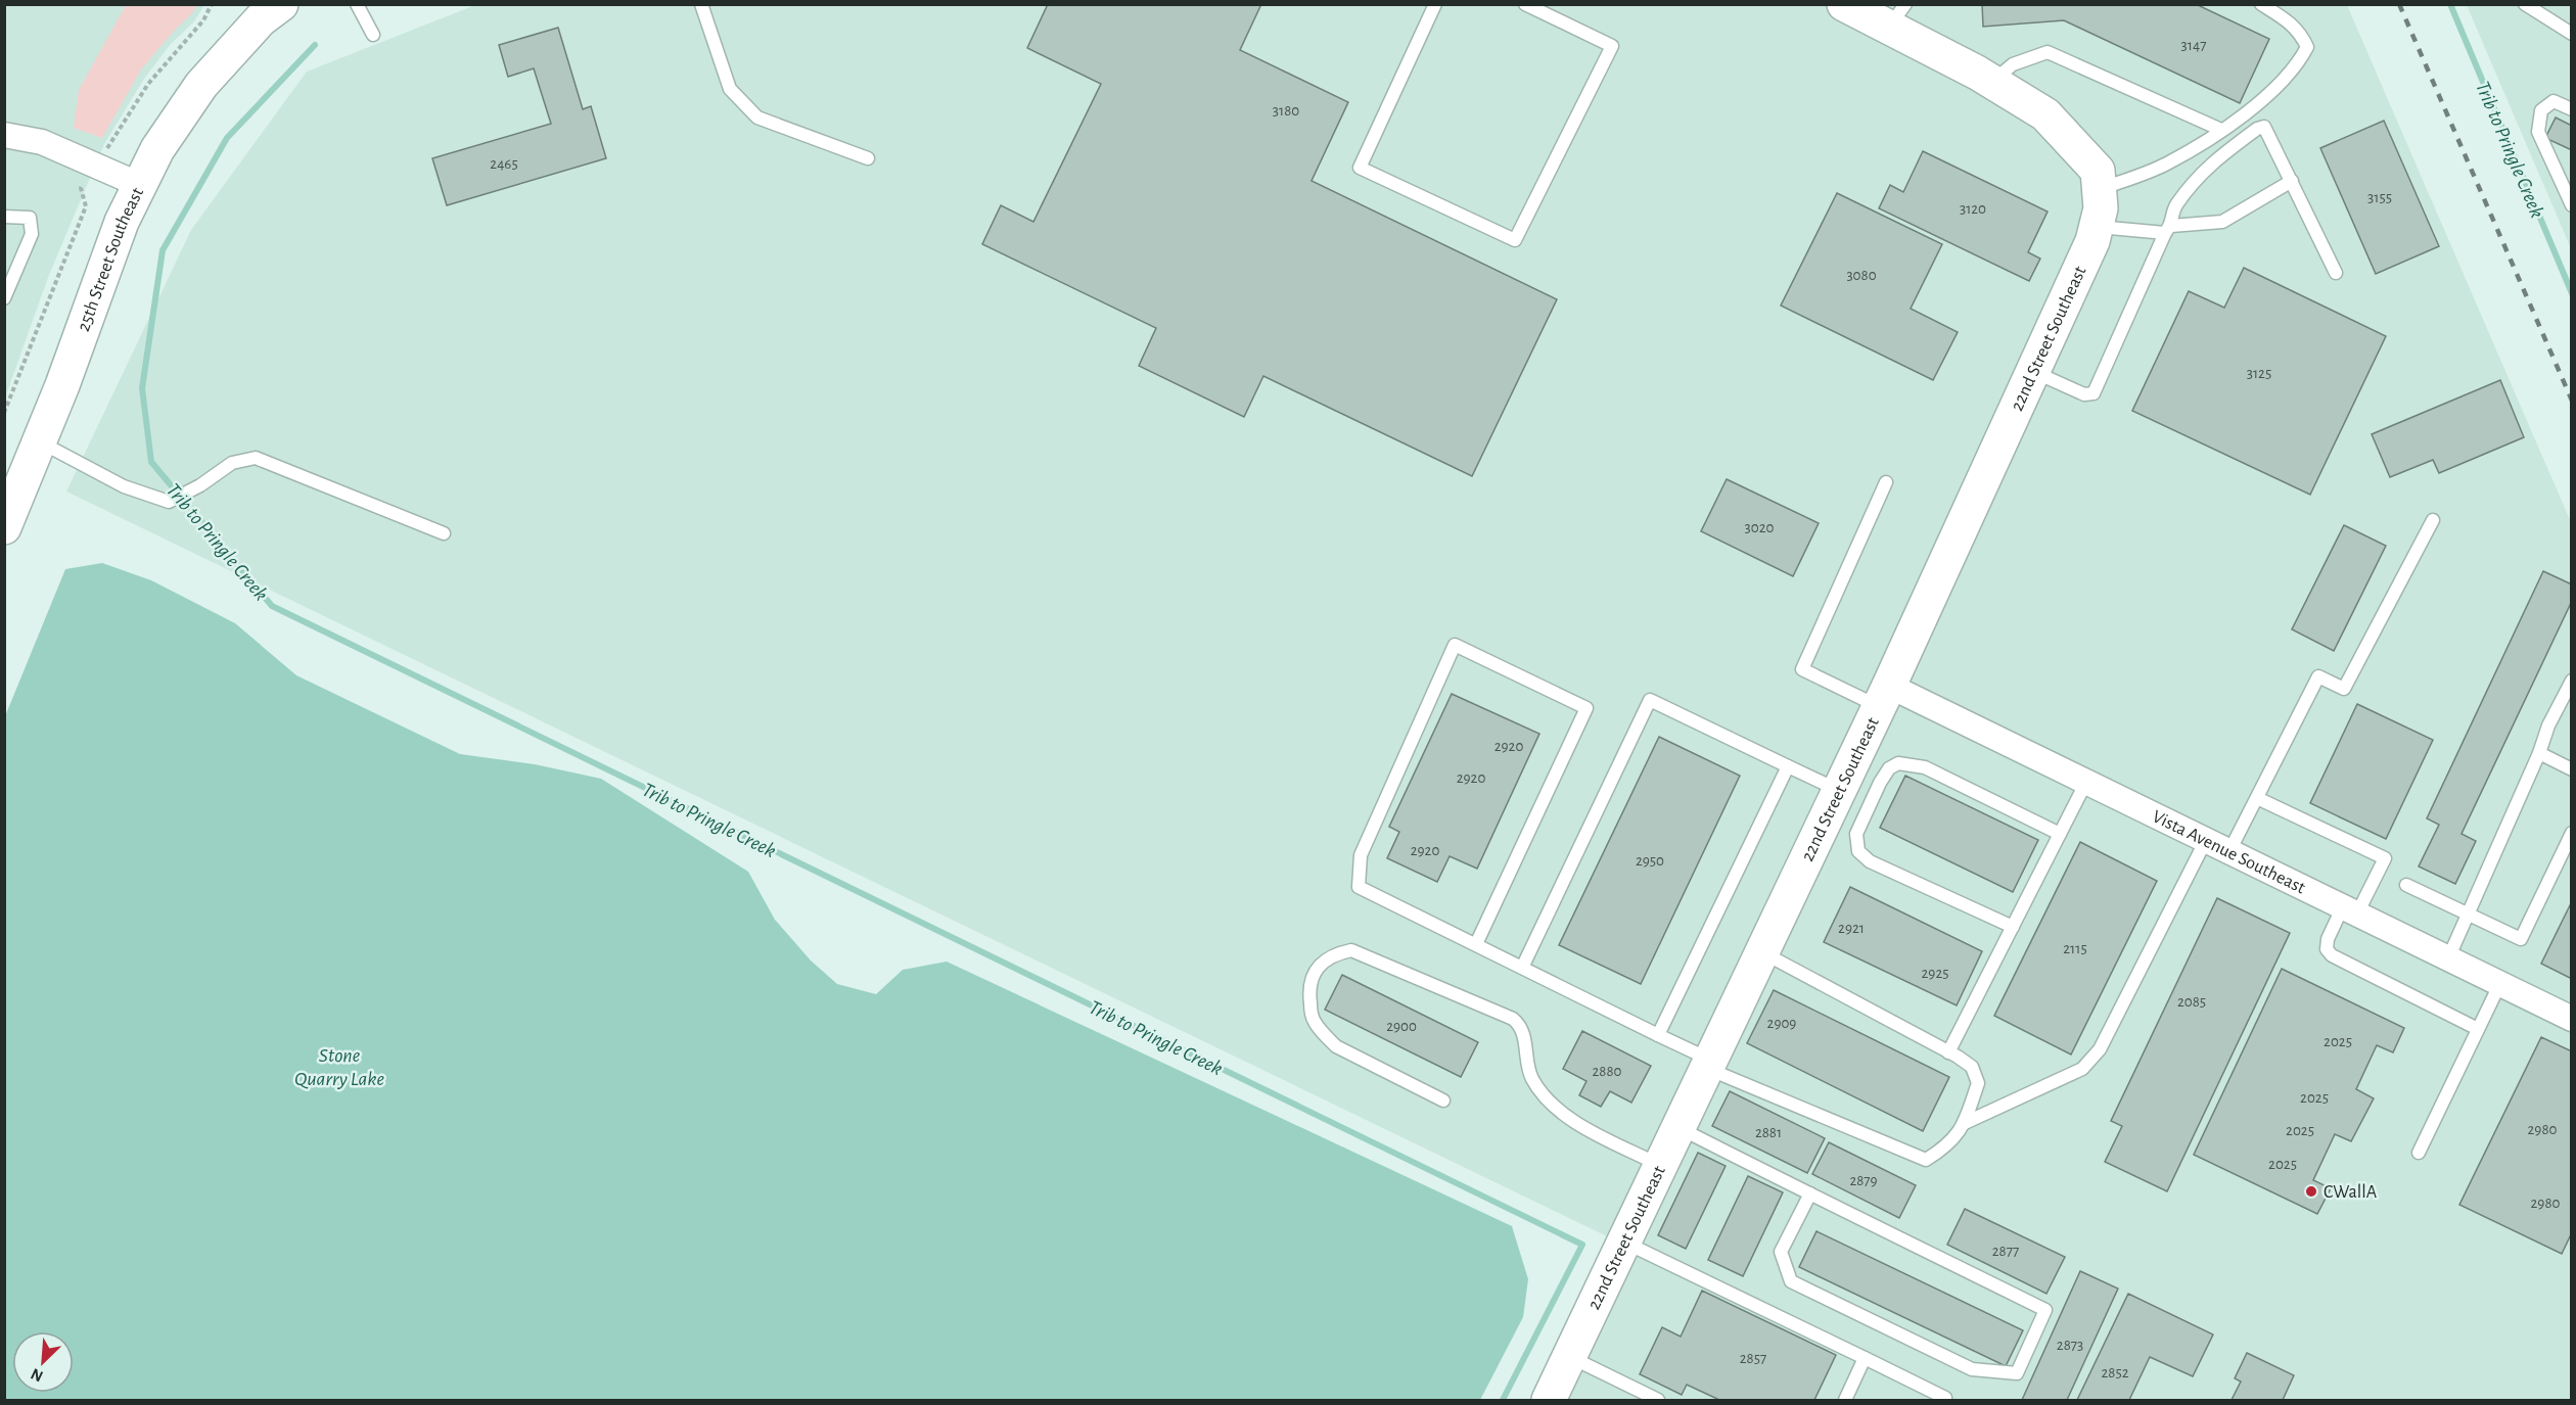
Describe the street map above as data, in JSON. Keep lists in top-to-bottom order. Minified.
{"streets":{"street":["25th Street Southeast","22nd Street Southeast","Vista Avenue Southeast"]},"crossings":[["22nd Street Southeast","Vista Avenue Southeast"]],"water":["Trib to Pringle Creek","Stone Quarry Lake"],"places":["CWallA"],"house_numbers":["3147","3180","2465","3155","3120","3080","3125","3020","2920","2920","2920","2950","2921","2115","2925","2085","2909","2900","2025","2880","2025","2980","2025","2881","2025","2879","2980","2877","2873","2857","2852"],"north":"bottom left"}
